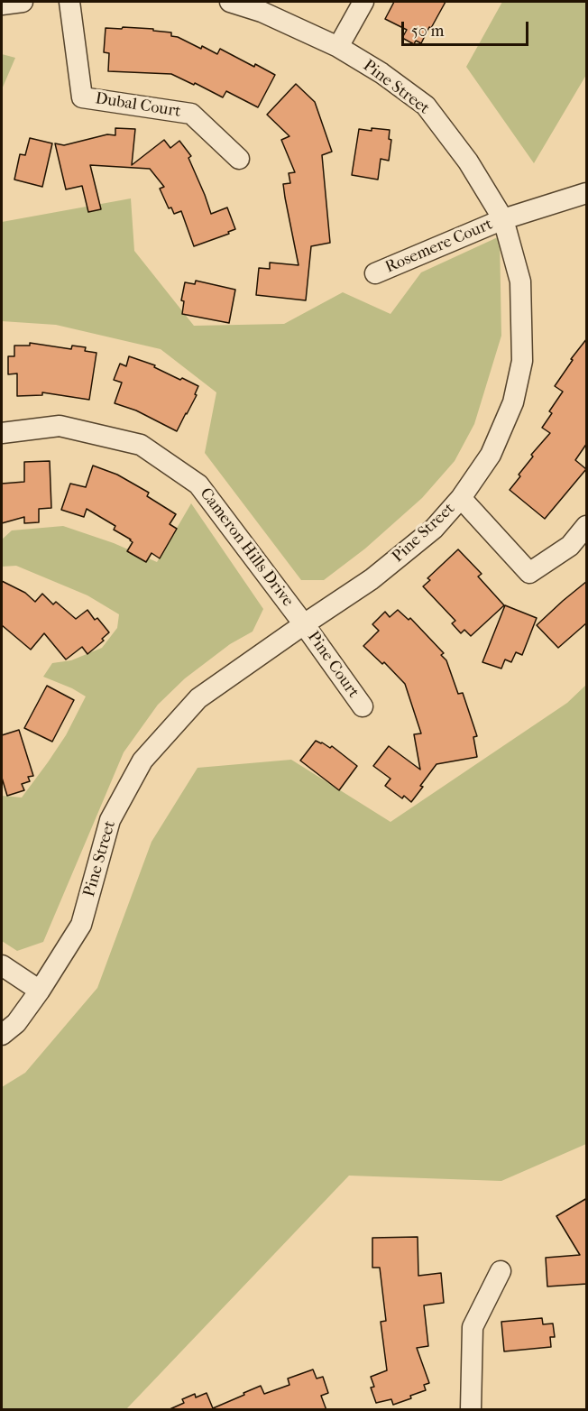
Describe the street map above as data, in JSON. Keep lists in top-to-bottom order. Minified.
{"streets":{"street":["Pine Street","Dubal Court","Rosemere Court","Cameron Hills Drive","Pine Court"]},"crossings":[["Pine Street","Rosemere Court"],["Pine Street","Cameron Hills Drive"],["Pine Street","Pine Court"],["Cameron Hills Drive","Pine Court"]],"scale_bar":"50 m"}
